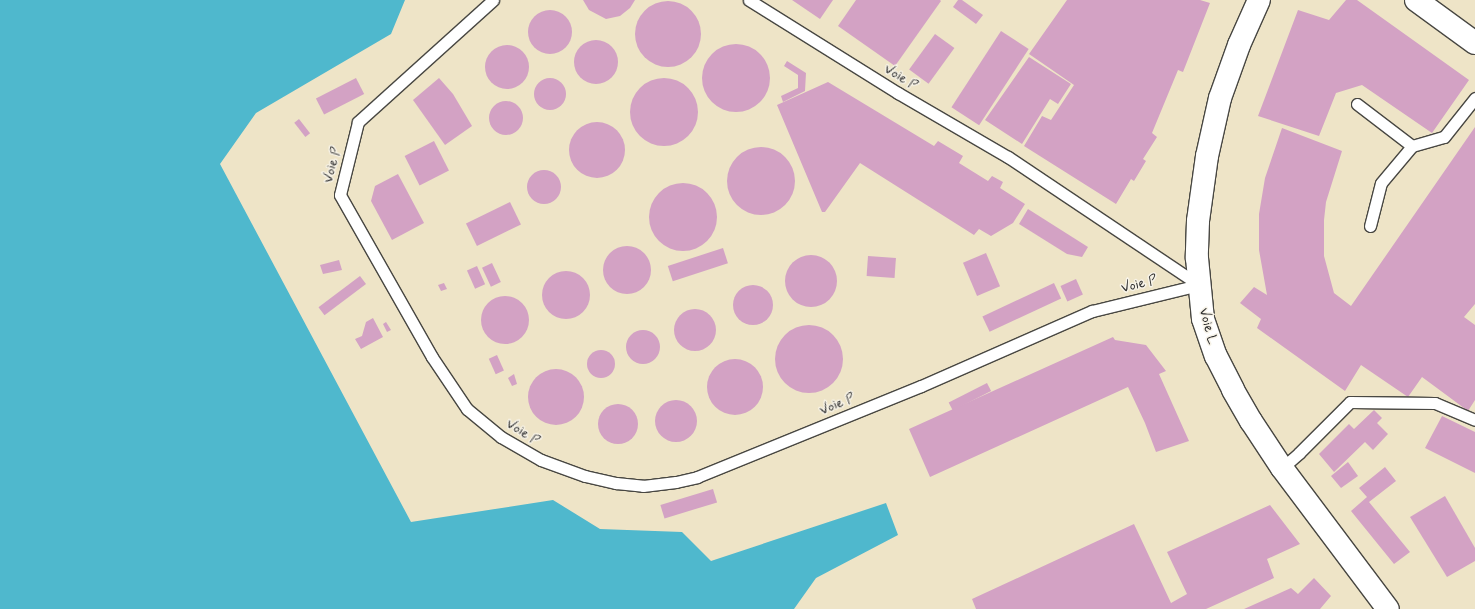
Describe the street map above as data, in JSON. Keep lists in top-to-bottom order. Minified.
{"streets":{"street":["Voie L"],"lane":["Voie P"]},"crossings":[["Voie P","Voie L"]]}
